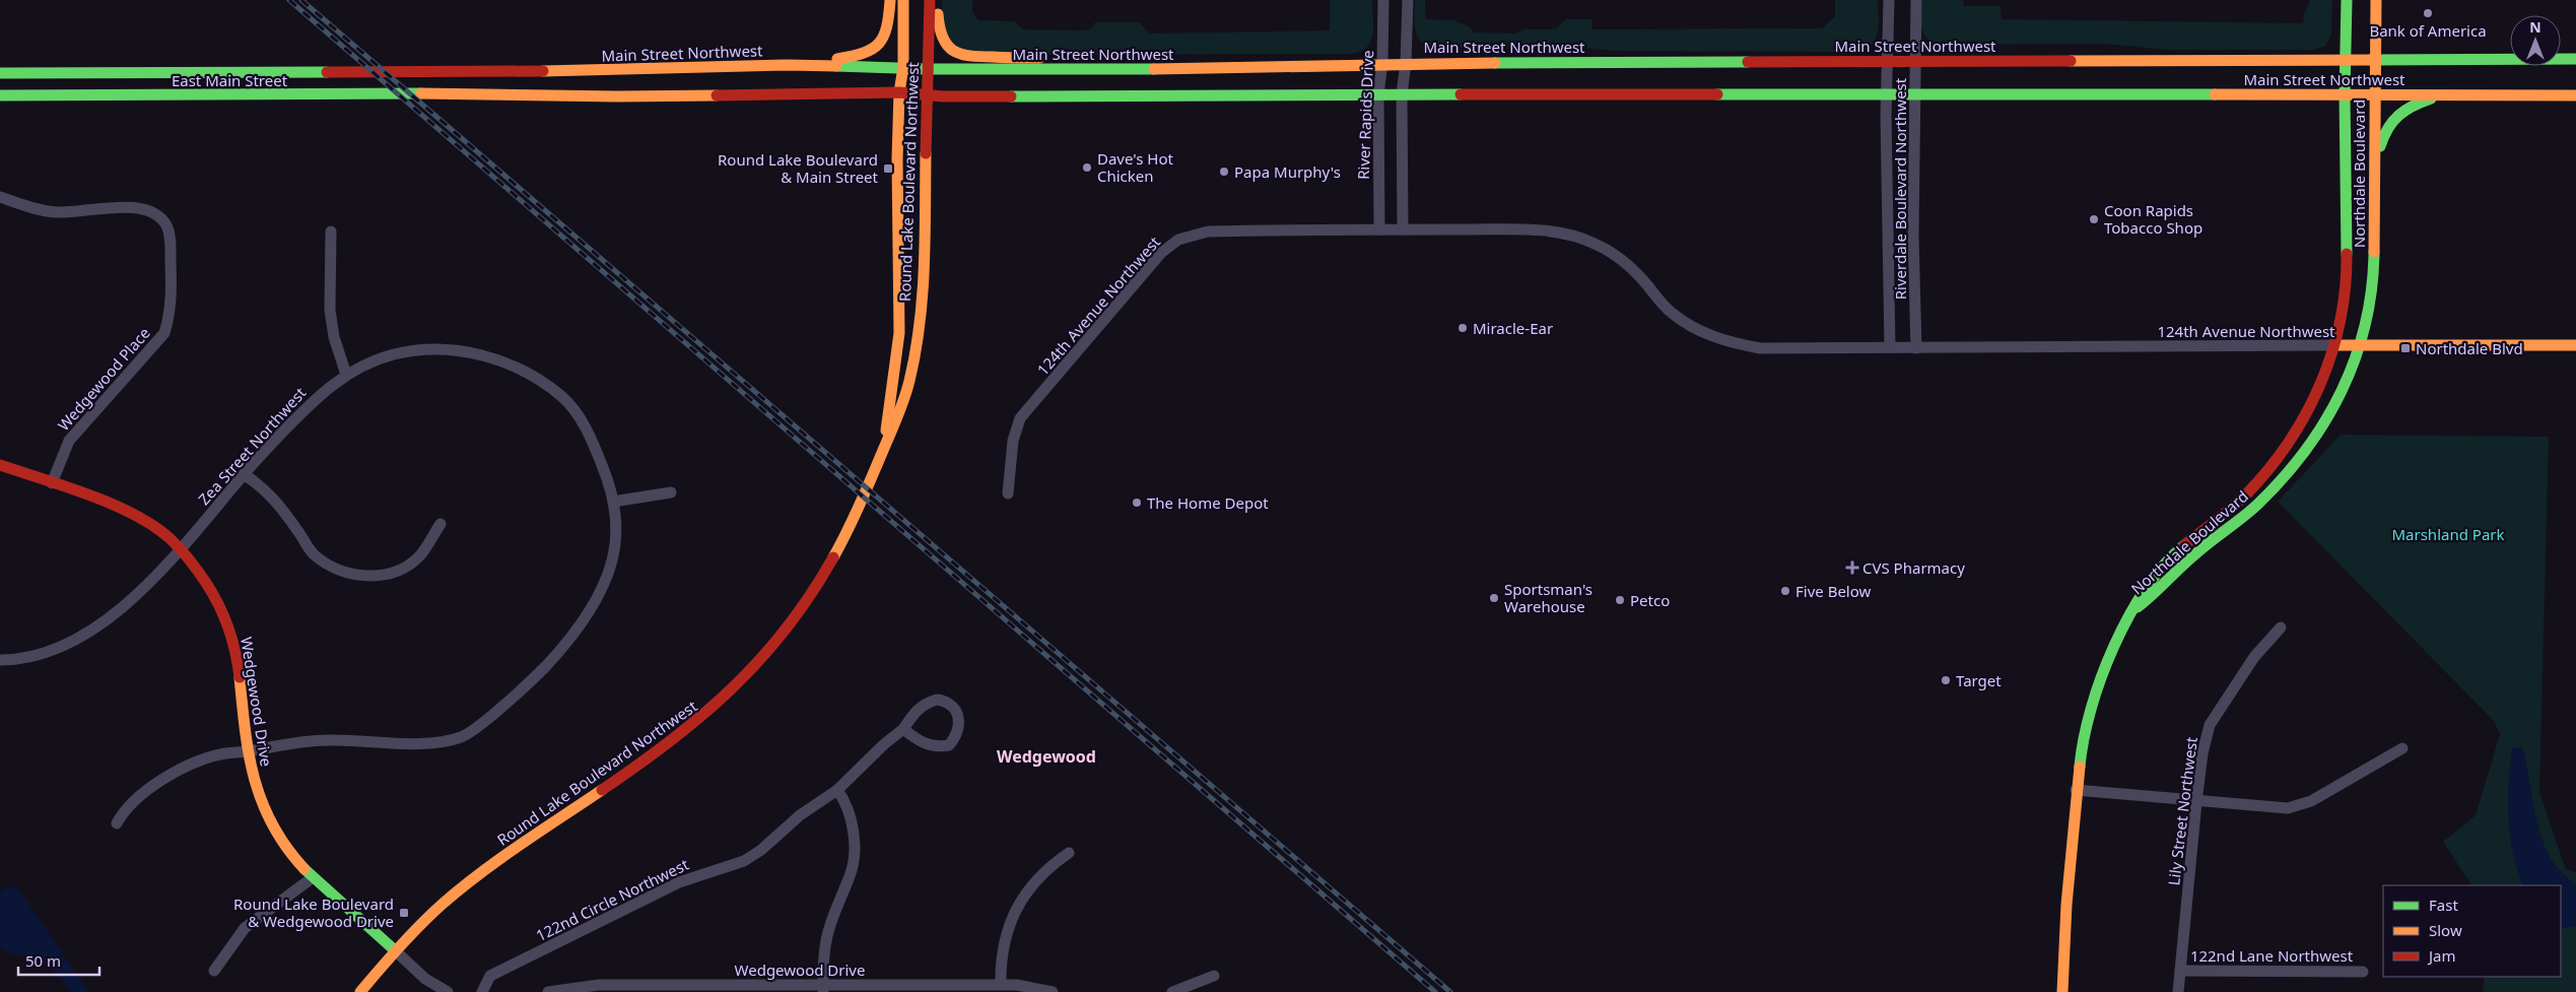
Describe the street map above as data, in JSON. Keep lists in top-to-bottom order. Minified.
{"streets":{"main road":["Main Street Northwest","East Main Street","Northdale Boulevard","Round Lake Boulevard Northwest","124th Avenue Northwest","Wedgewood Drive"],"street":["River Rapids Drive","Riverdale Boulevard Northwest","Wedgewood Place","Zea Street Northwest","Lily Street Northwest","122nd Circle Northwest","122nd Lane Northwest"]},"crossings":[["Main Street Northwest","East Main Street"],["Main Street Northwest","River Rapids Drive"],["Main Street Northwest","Northdale Boulevard"],["Main Street Northwest","Round Lake Boulevard Northwest"],["Main Street Northwest","Riverdale Boulevard Northwest"],["River Rapids Drive","124th Avenue Northwest"],["Northdale Boulevard","124th Avenue Northwest"],["Round Lake Boulevard Northwest","Wedgewood Drive"],["Riverdale Boulevard Northwest","124th Avenue Northwest"],["Wedgewood Place","Wedgewood Drive"],["Zea Street Northwest","Wedgewood Drive"],["Lily Street Northwest","122nd Lane Northwest"]],"districts":["Wedgewood"],"parks":["Marshland Park"],"places":{"other":["Bank of America","Dave's Hot Chicken","Papa Murphy's","Coon Rapids Tobacco Shop","Miracle-Ear","The Home Depot","Five Below","Sportsman's Warehouse","Petco","Target"],"transit":["Round Lake Boulevard & Main Street","Northdale Blvd","Round Lake Boulevard & Wedgewood Drive"],"health":["CVS Pharmacy"]},"legend":["Fast","Slow","Jam"],"scale_bar":"50 m","north":"top"}
